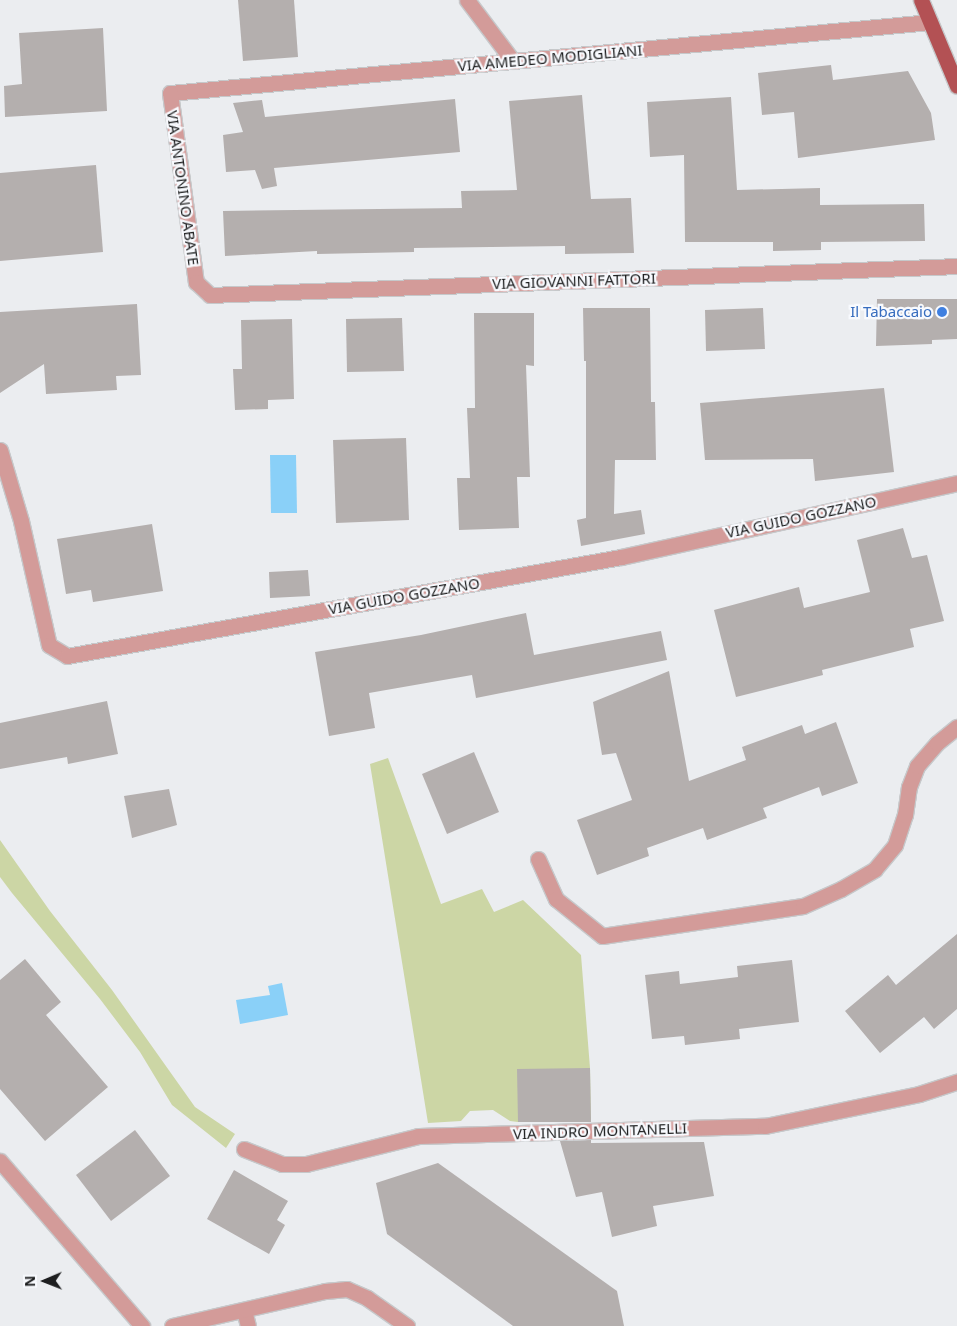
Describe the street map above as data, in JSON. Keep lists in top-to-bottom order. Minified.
{"streets":{"street":["VIA AMEDEO MODIGLIANI","VIA ANTONINO ABATE","VIA GIOVANNI FATTORI","VIA GUIDO GOZZANO","VIA INDRO MONTANELLI"]},"crossings":[["VIA AMEDEO MODIGLIANI","VIA ANTONINO ABATE"],["VIA ANTONINO ABATE","VIA GIOVANNI FATTORI"]],"places":["Il Tabaccaio"],"north":"left"}
